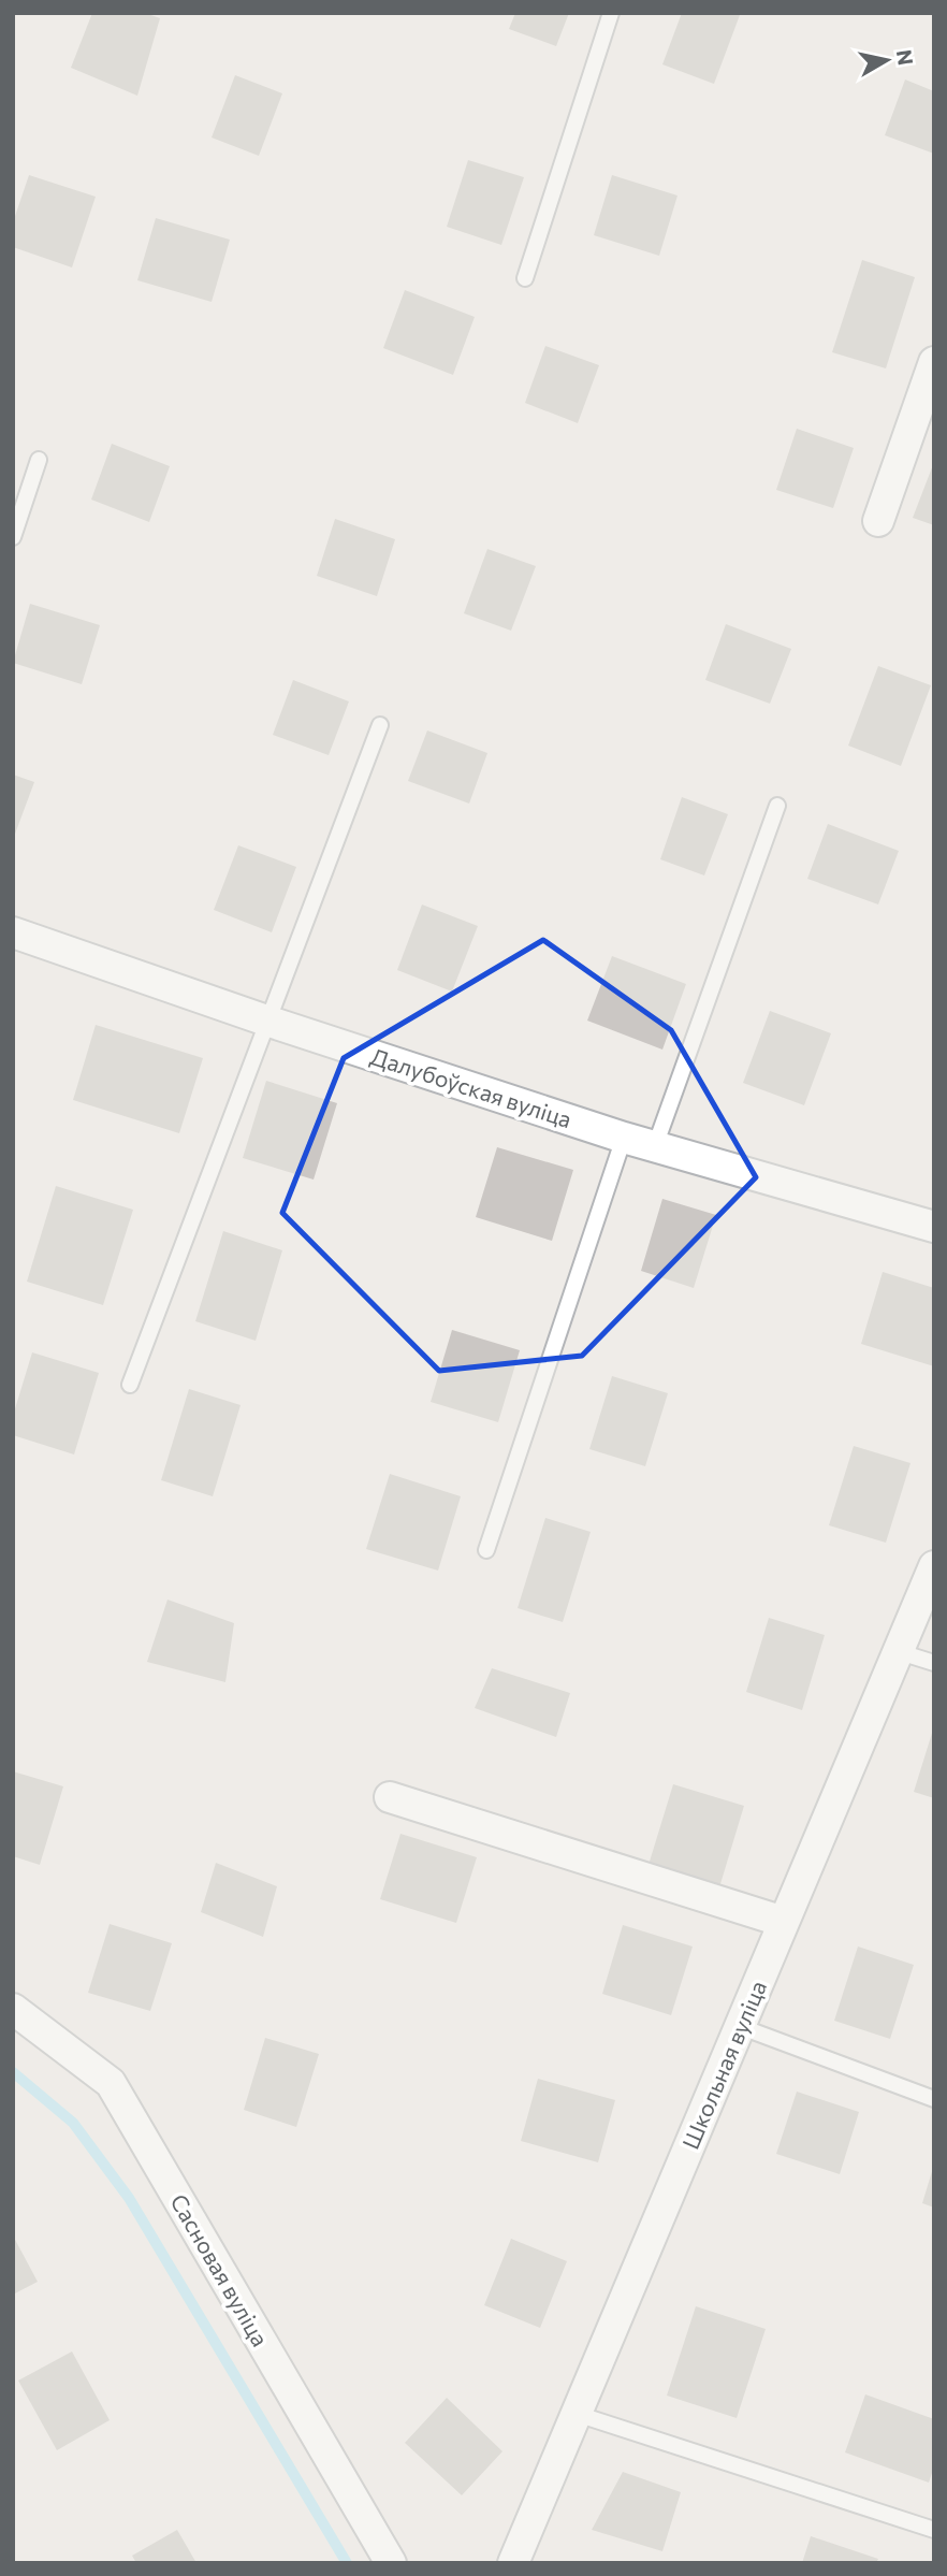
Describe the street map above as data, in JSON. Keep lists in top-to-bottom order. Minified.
{"streets":{"street":["Далубоўская вуліца","Школьная вуліца","Сасновая вуліца"]},"north":"right"}
